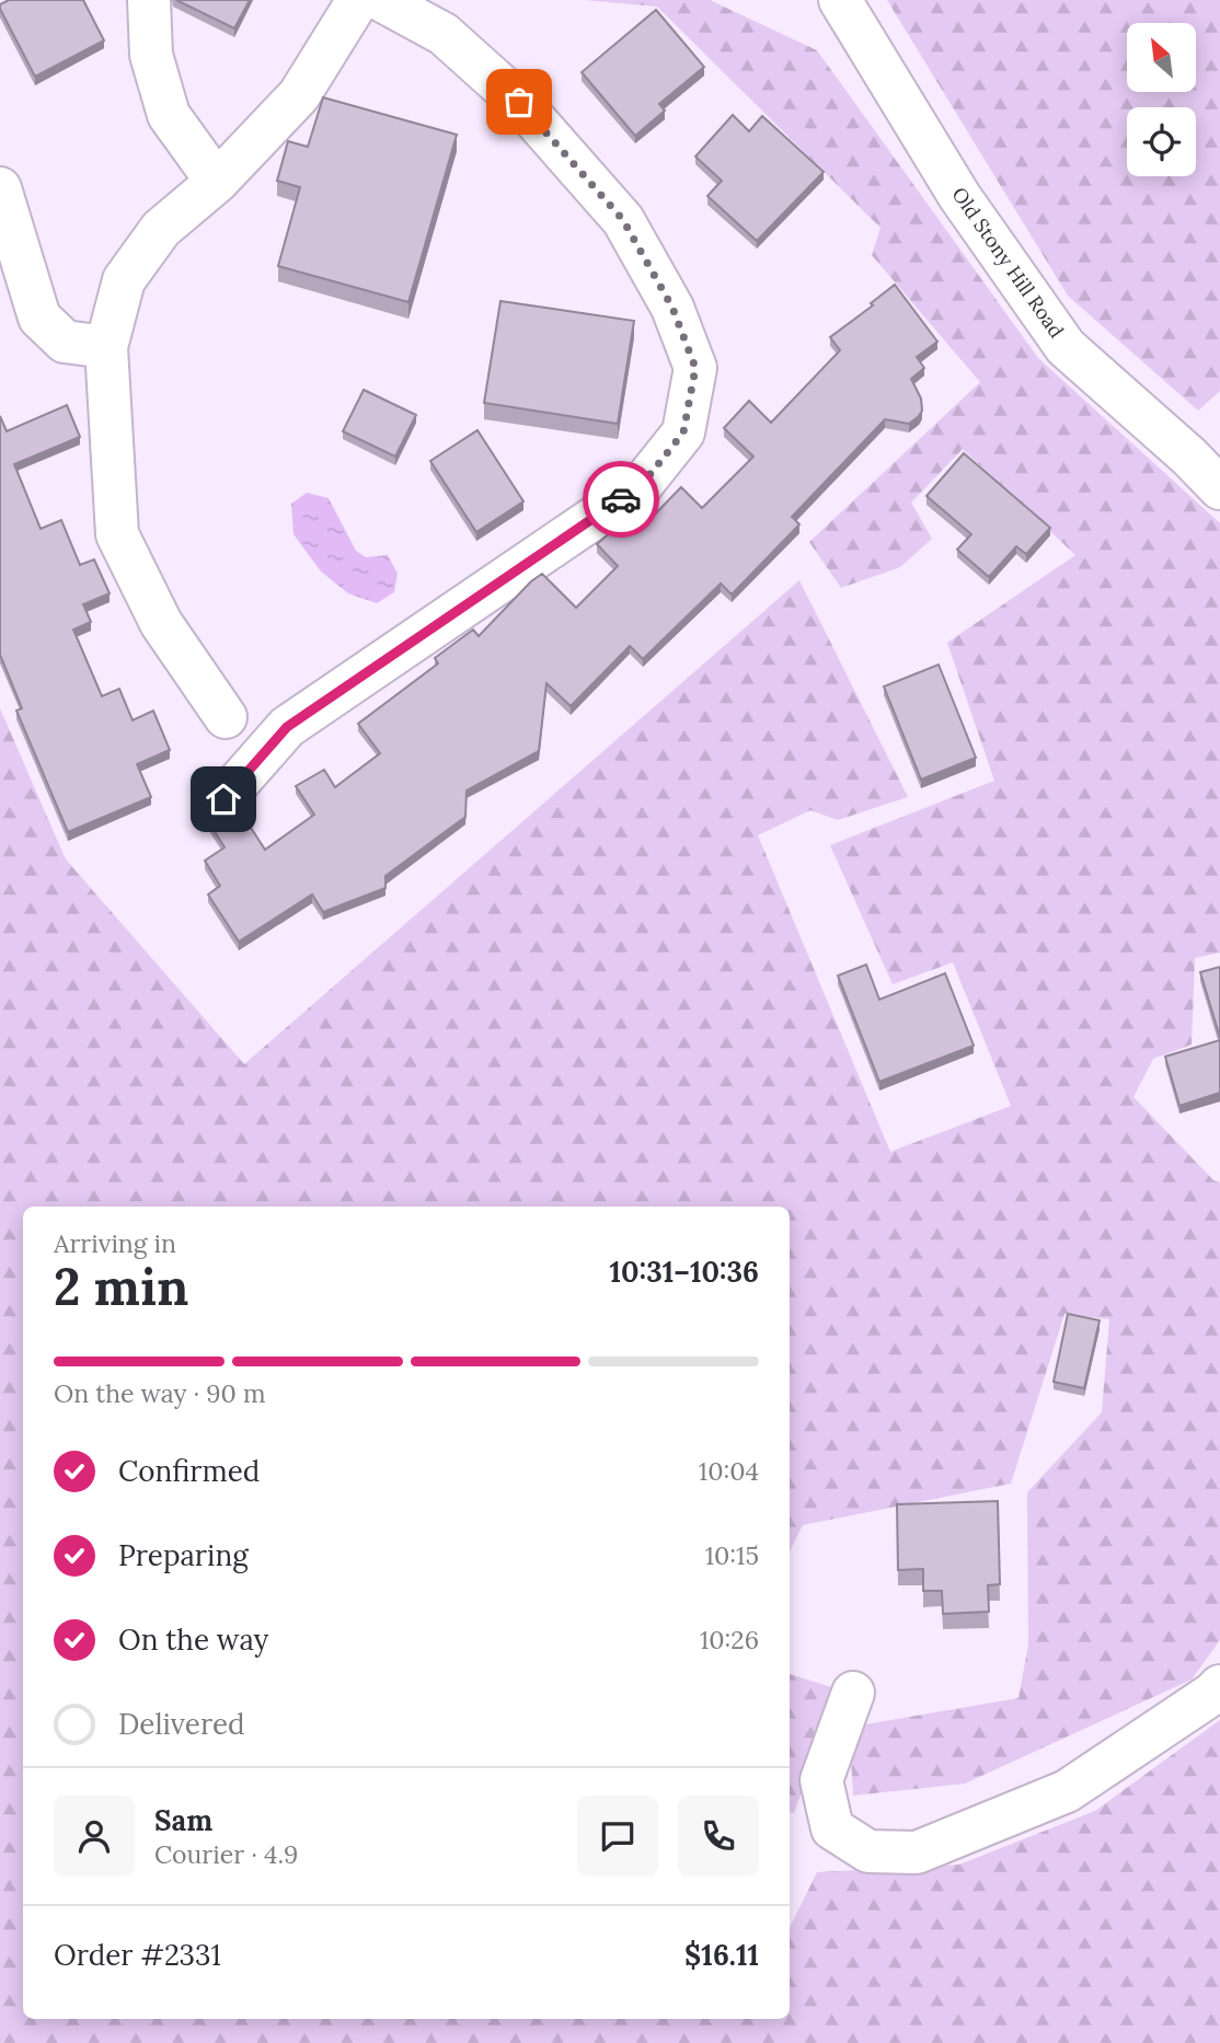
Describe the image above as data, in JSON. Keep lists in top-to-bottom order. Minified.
{"streets":{"street":["Old Stony Hill Road"]},"north":"top left","page":{"heading":["2 min","Arriving in","10:31–10:36"],"panel":["Sam","Courier · 4.9","Order #2331","$16.11"],"bar":"On the way · 90 m","list":[["Confirmed","10:04"],["Preparing","10:15"],["On the way","10:26"],"Delivered"]}}
